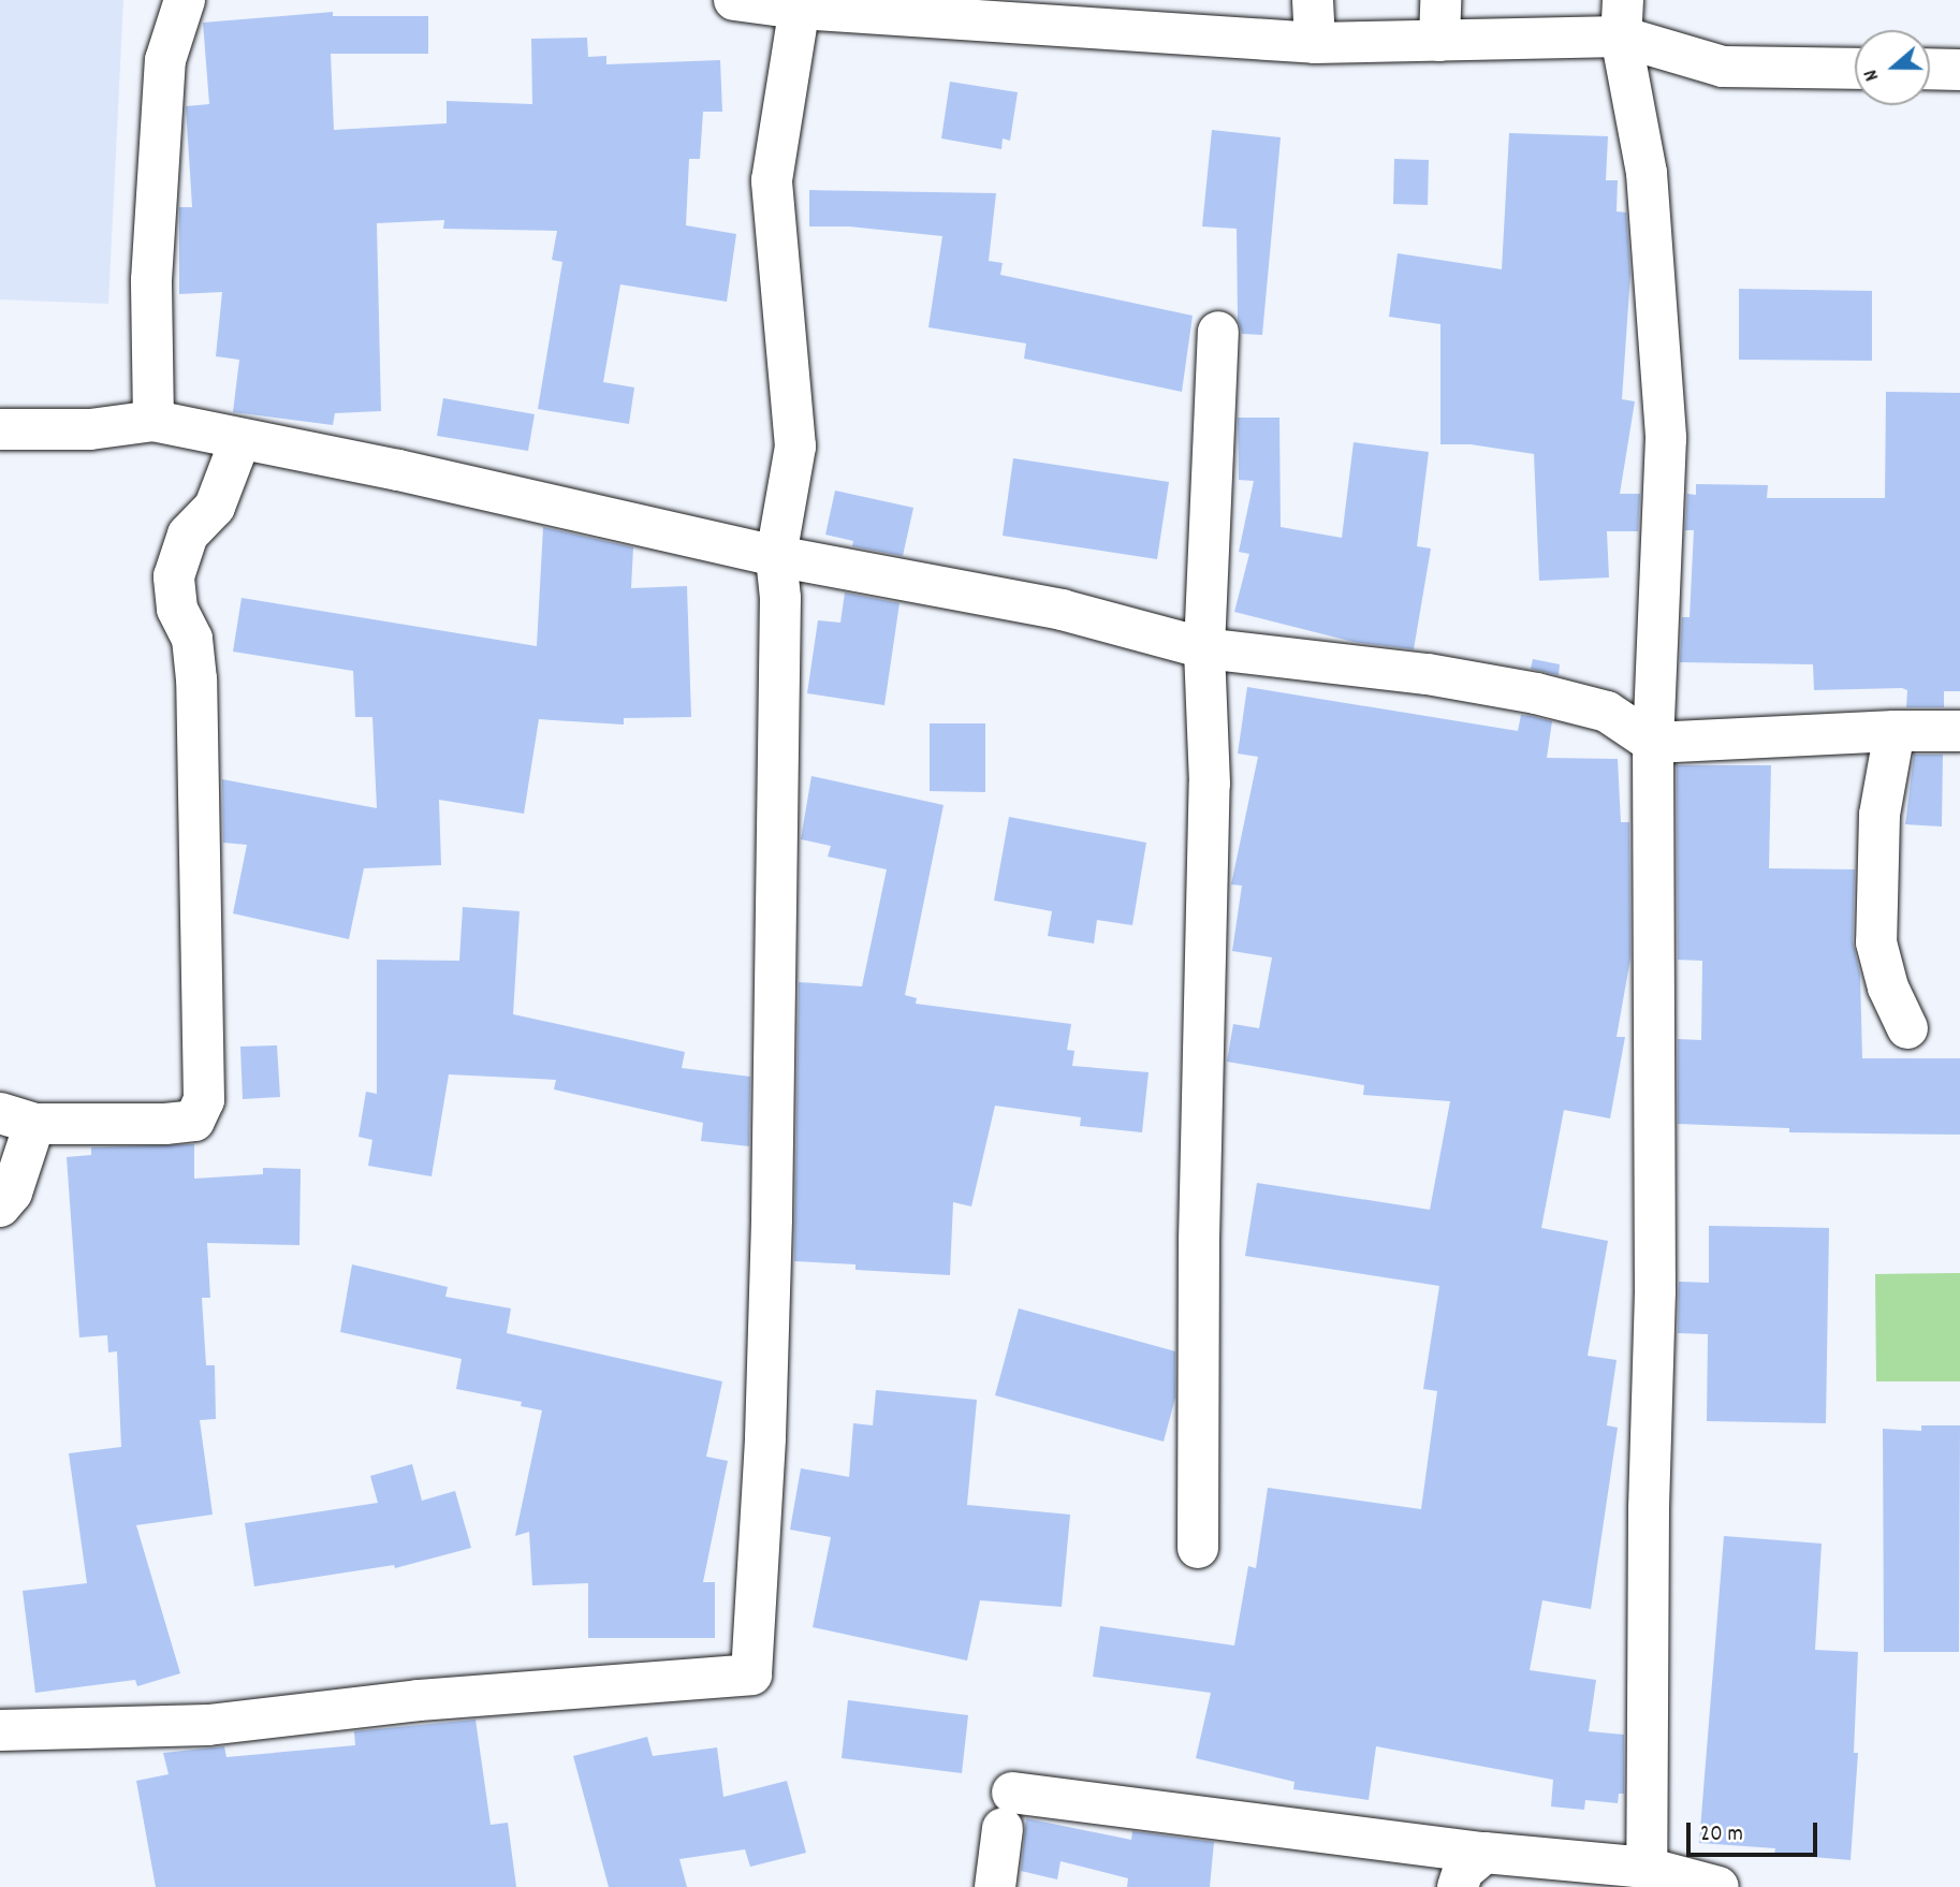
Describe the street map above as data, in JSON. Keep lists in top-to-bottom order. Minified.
{"scale_bar":"20 m","north":"left"}
